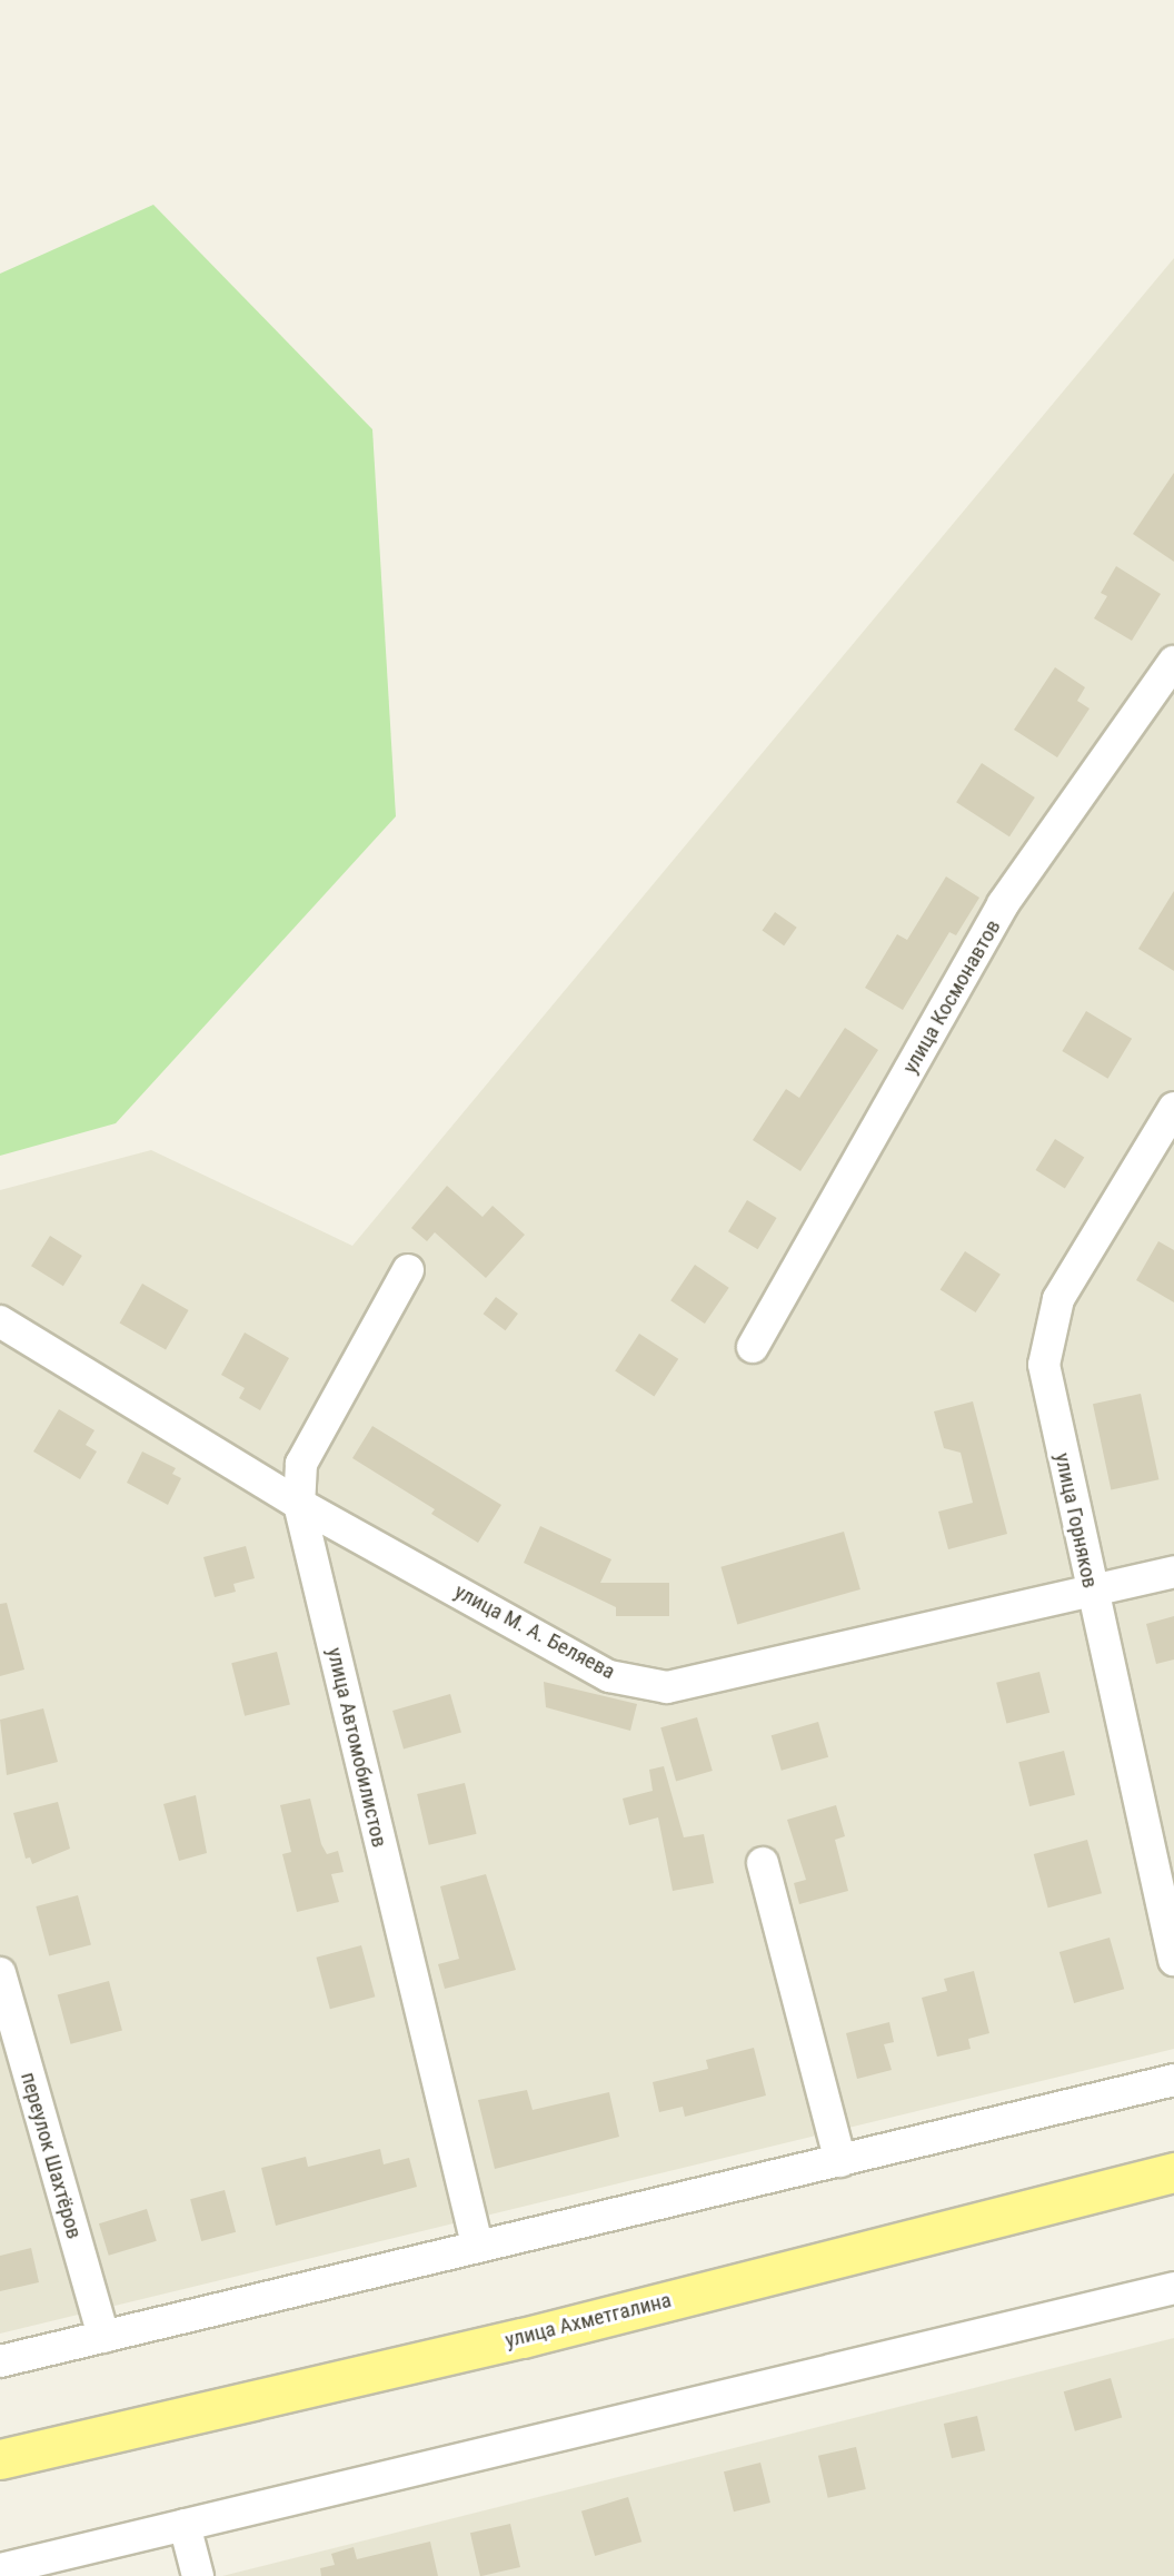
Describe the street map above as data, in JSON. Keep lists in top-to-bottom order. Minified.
{"streets":{"main road":["улица Ахметгалина"],"street":["улица Космонавтов","улица Горняков","улица М. А. Беляева","улица Автомобилистов","переулок Шахтёров"]},"crossings":[["улица Горняков","улица М. А. Беляева"],["улица М. А. Беляева","улица Автомобилистов"]]}
